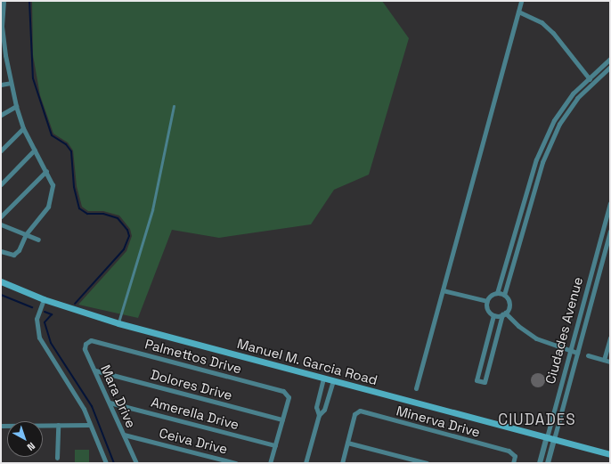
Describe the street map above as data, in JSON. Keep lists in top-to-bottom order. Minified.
{"streets":{"main road":["Manuel M. Garcia Road"],"street":["Ciudades Avenue","Palmettos Drive","Dolores Drive","Mara Drive","Amerella Drive","Minerva Drive","Ceiva Drive"]},"crossings":[["Ciudades Avenue","Manuel M. Garcia Road"],["Palmettos Drive","Dolores Drive"],["Palmettos Drive","Mara Drive"],["Dolores Drive","Mara Drive"],["Mara Drive","Amerella Drive"],["Mara Drive","Ceiva Drive"]],"districts":["CIUDADES"],"north":"bottom right"}
